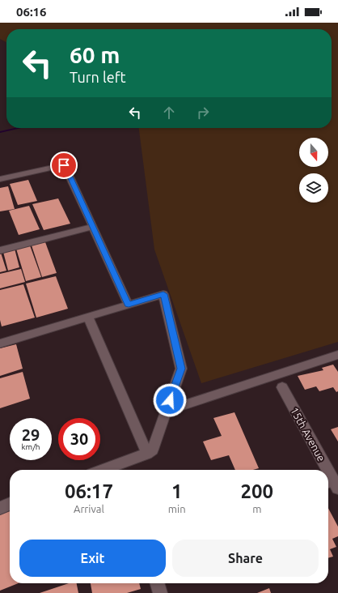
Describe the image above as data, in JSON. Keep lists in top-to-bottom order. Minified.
{"streets":{"street":["15th Avenue"]},"north":"bottom","page":{"status":"06:16","turn":["60 m","Turn left"],"speed":"29 km/h","limit":"30","eta":["06:17","Arrival","1","min","200","m"],"buttons":["Exit","Share"]}}
